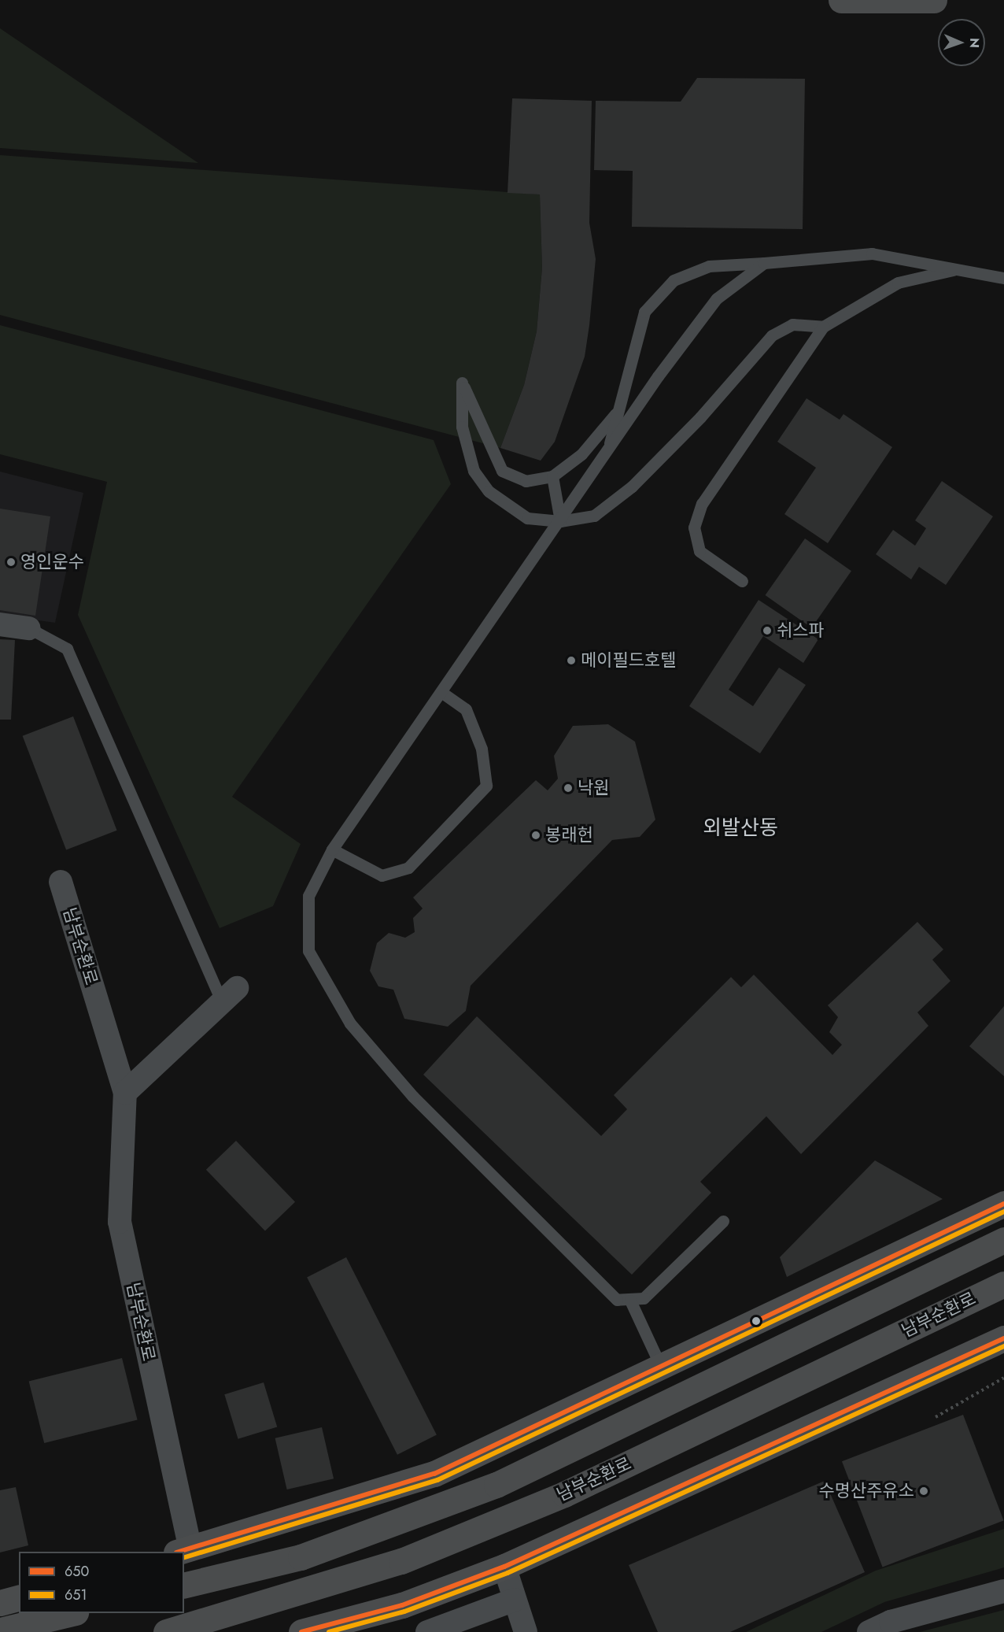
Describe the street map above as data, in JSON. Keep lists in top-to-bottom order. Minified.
{"streets":{"main road":["남부순환로"]},"districts":["외발산동"],"places":["영인운수","쉬스파","메이필드호텔","낙원","봉래헌","수명산주유소"],"lines":["transit line 650","transit line 651"],"legend":["650","651"],"north":"right"}
